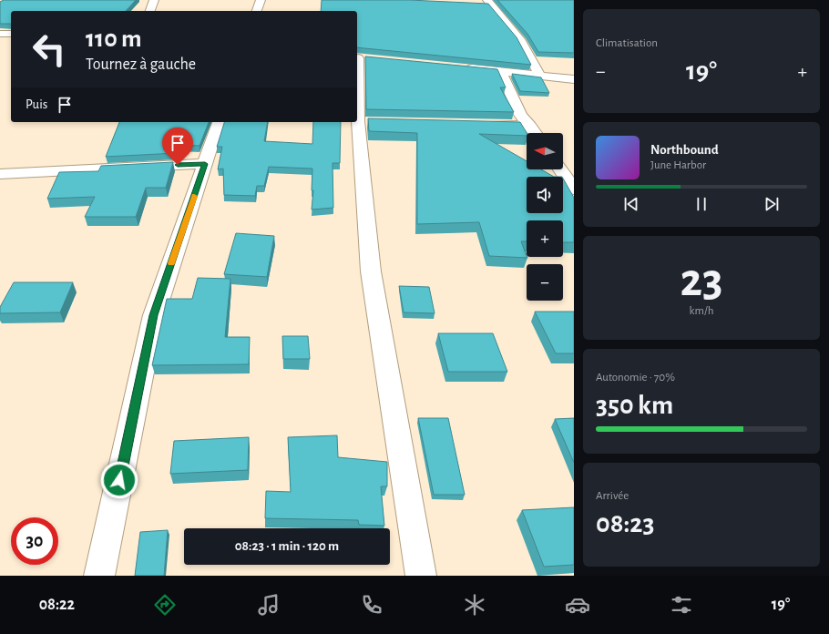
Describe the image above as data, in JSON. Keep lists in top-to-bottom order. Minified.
{"north":"left","page":{"tile":["Climatisation",["23","km/h"],["Autonomie · 70%","350 km"],["Arrivée","08:23"]],"turn":["110 m","Tournez à gauche"],"heat":["−","19°","+"],"then":"Puis","map_buttons":["+","−"],"song":["Northbound","June Harbor"],"limit":"30","trip":"08:23 · 1 min · 120 m","tabs":["08:22","19°"]}}
